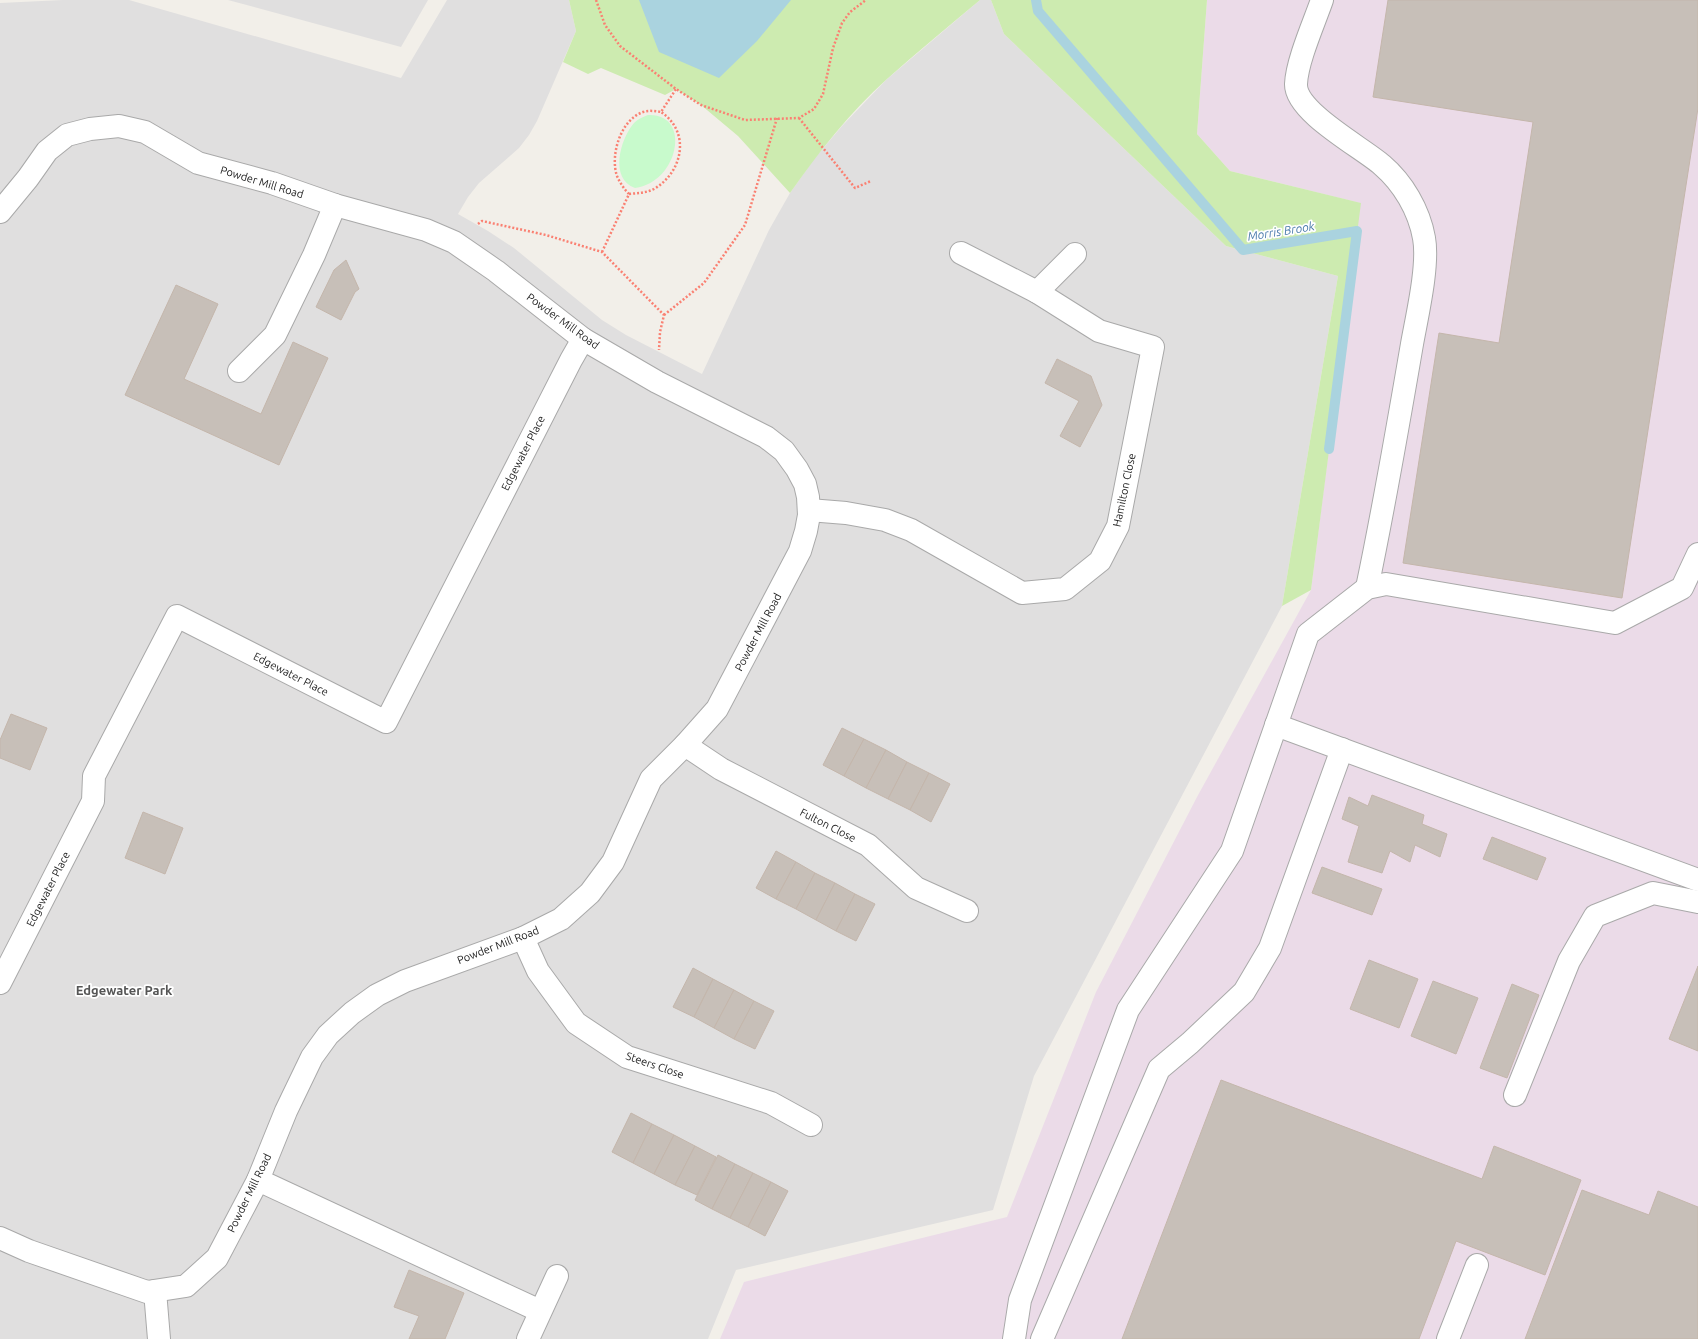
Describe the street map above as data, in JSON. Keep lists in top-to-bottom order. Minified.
{"streets":{"street":["Powder Mill Road","Edgewater Place","Hamilton Close","Fulton Close","Steers Close"]},"crossings":[["Powder Mill Road","Edgewater Place"],["Powder Mill Road","Hamilton Close"],["Powder Mill Road","Fulton Close"],["Powder Mill Road","Steers Close"]],"districts":["Edgewater Park"],"water":["Morris Brook"]}
